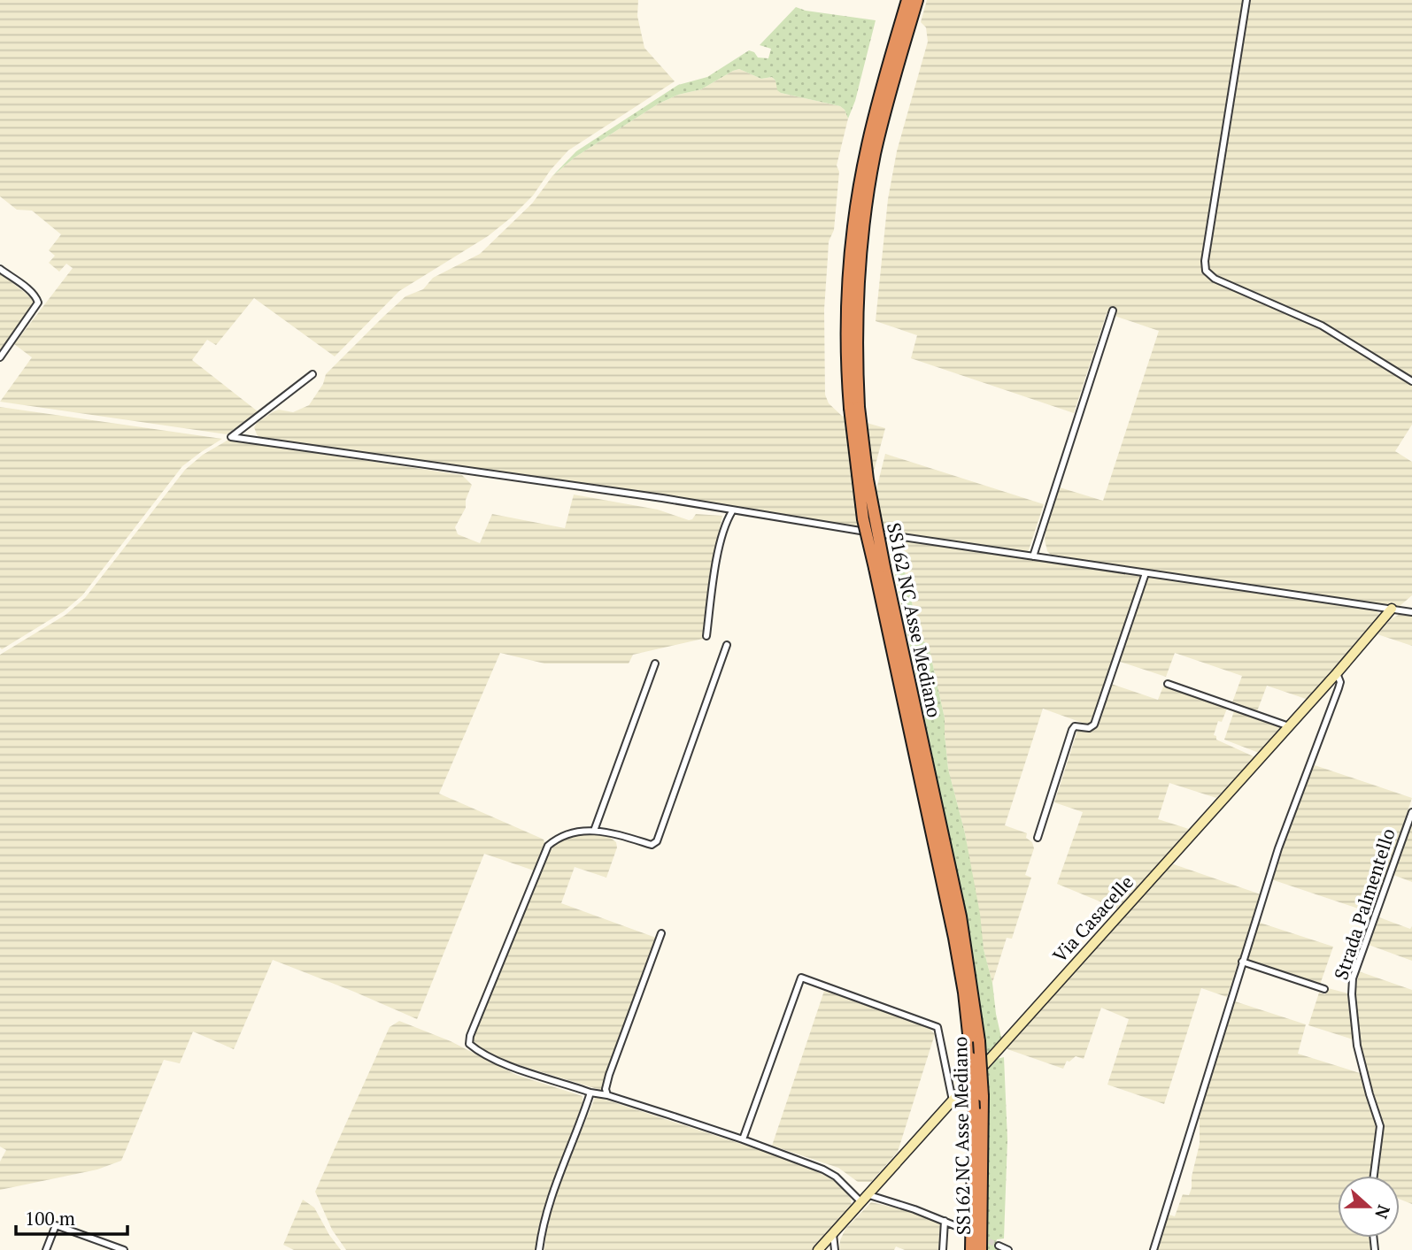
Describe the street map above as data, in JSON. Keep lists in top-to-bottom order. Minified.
{"streets":{"highway":["SS162 NC Asse Mediano"],"street":["Strada Palmentello","Via Casacelle"]},"scale_bar":"100 m","north":"right"}
